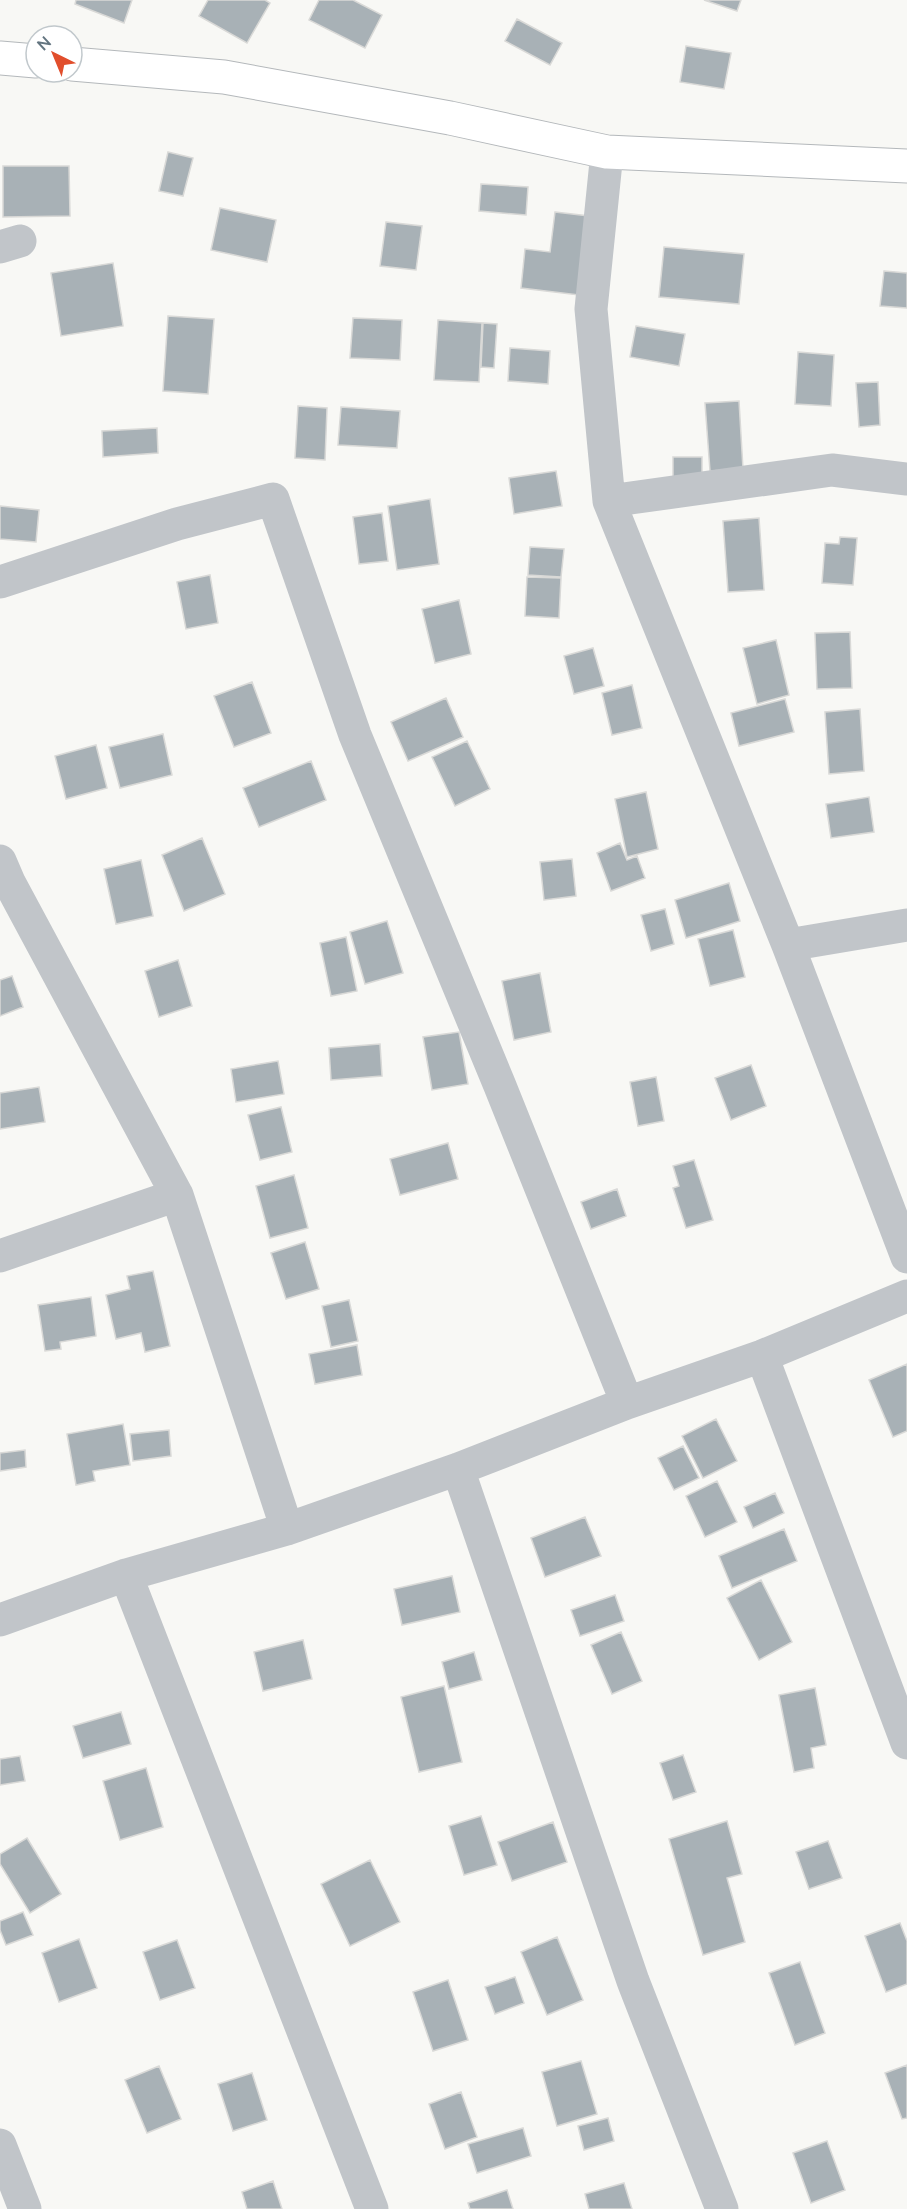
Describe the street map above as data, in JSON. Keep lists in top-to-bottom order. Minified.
{"north":"top left"}
